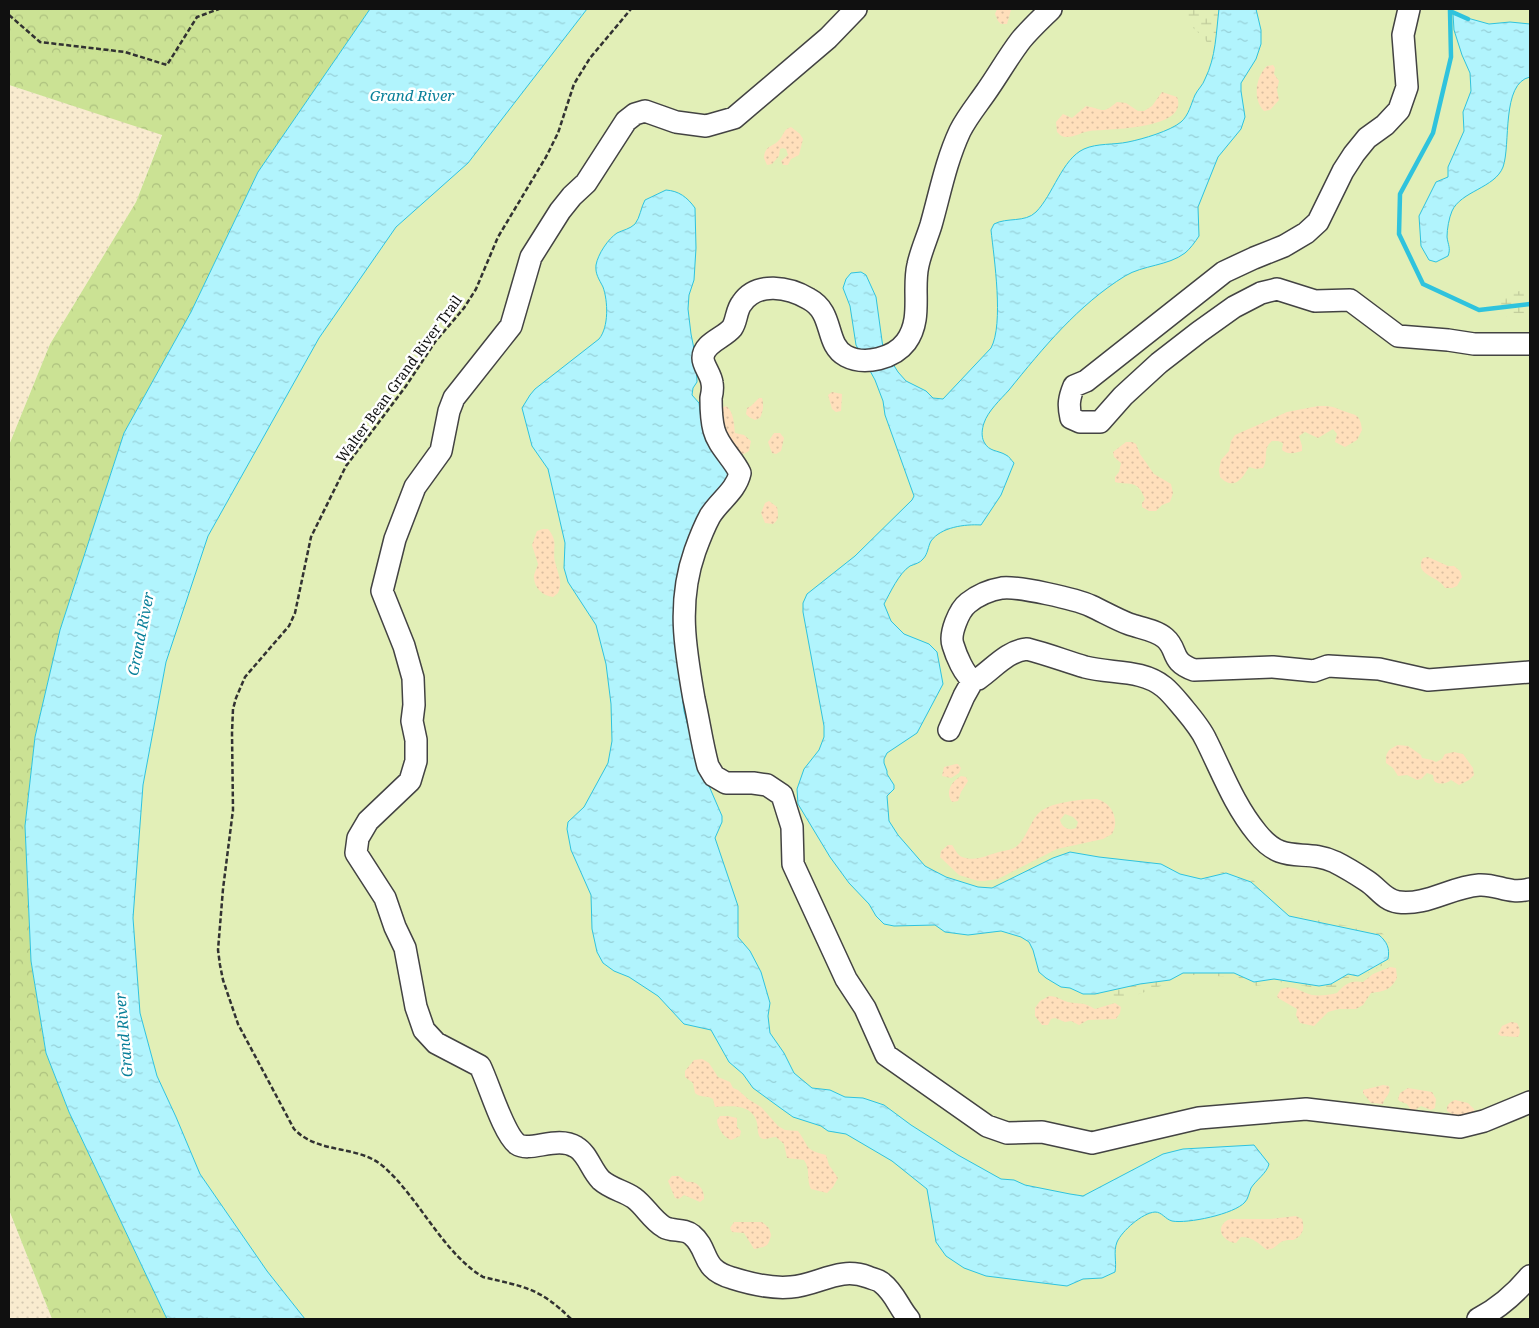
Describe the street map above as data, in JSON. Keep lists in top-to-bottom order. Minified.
{"streets":{"path":["Walter Bean Grand River Trail"]},"water":["Grand River"]}
